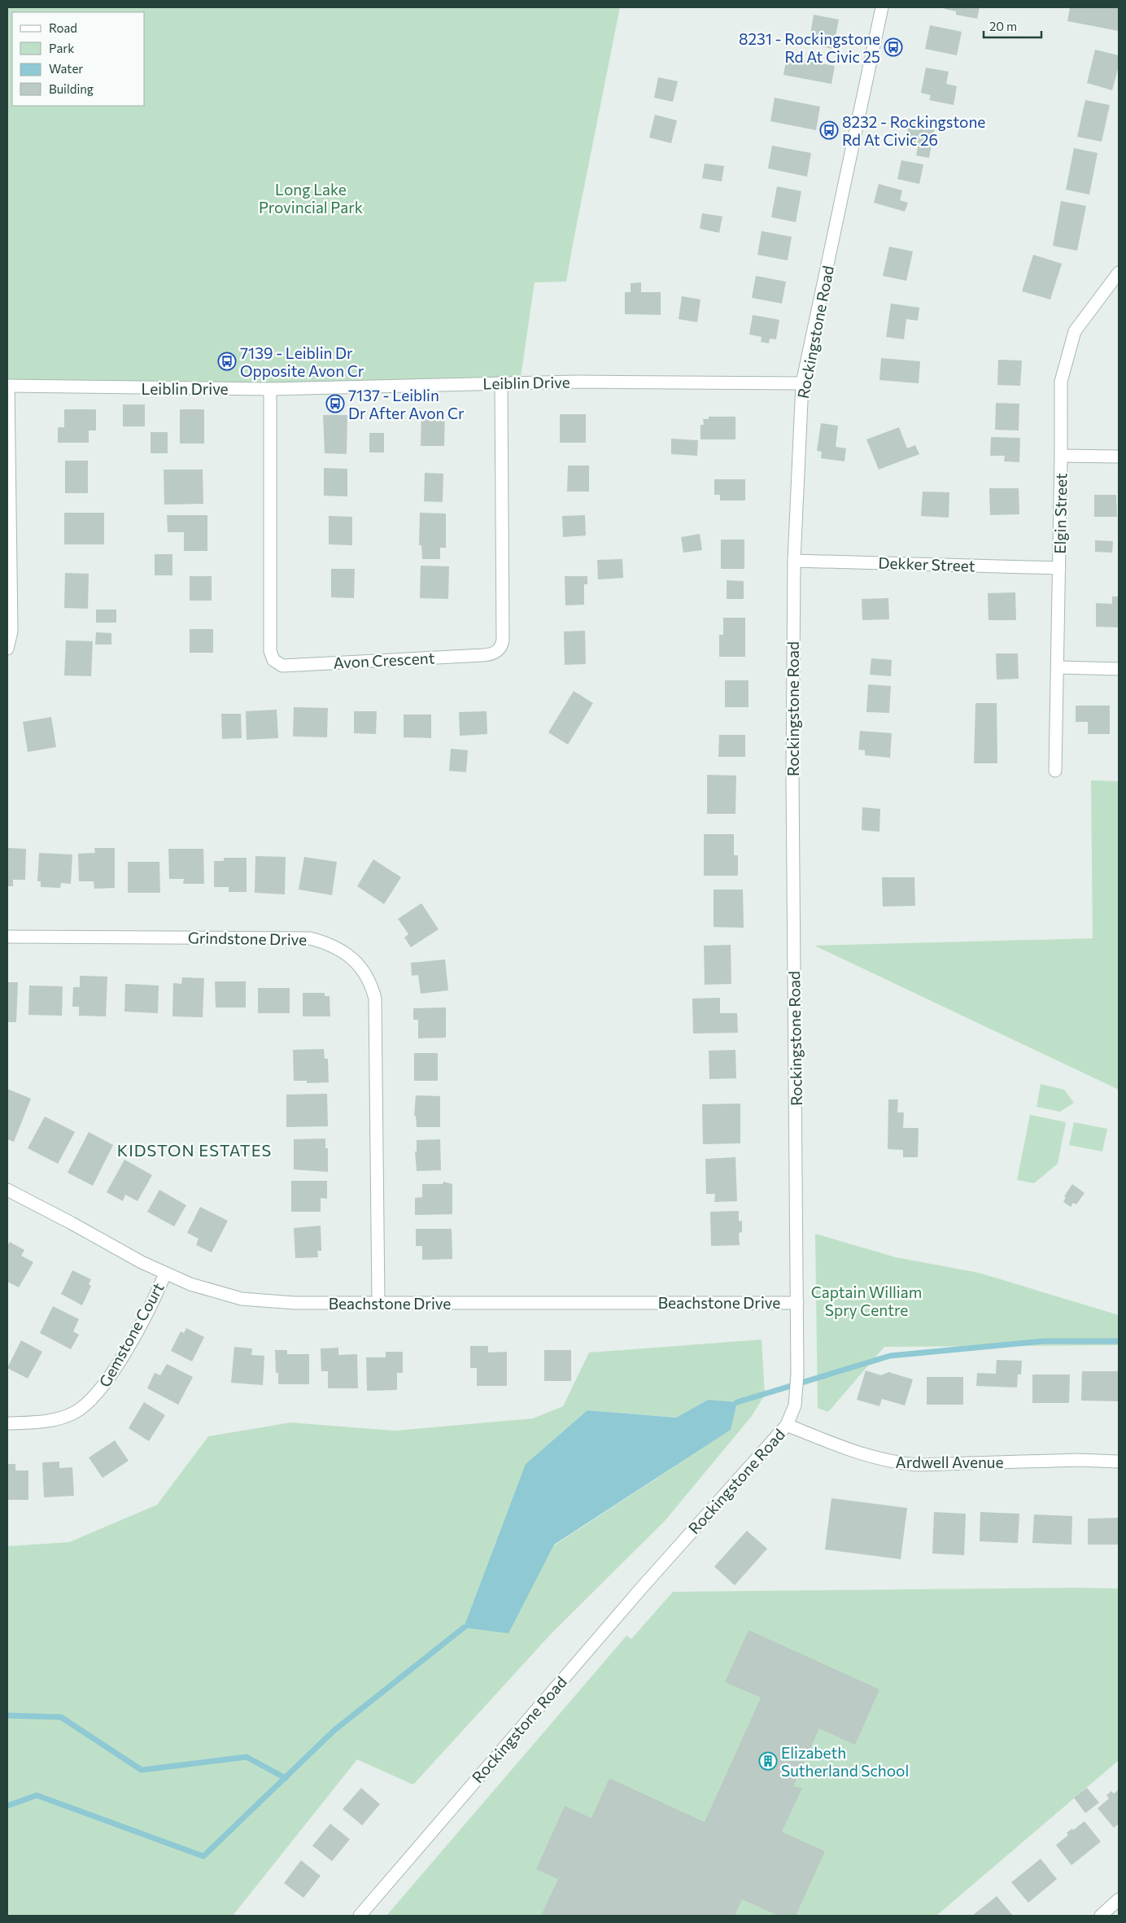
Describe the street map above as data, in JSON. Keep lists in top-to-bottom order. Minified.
{"streets":{"street":["Rockingstone Road","Leiblin Drive","Elgin Street","Dekker Street","Avon Crescent","Grindstone Drive","Beachstone Drive","Gemstone Court","Ardwell Avenue"]},"crossings":[["Rockingstone Road","Leiblin Drive"],["Rockingstone Road","Dekker Street"],["Rockingstone Road","Beachstone Drive"],["Rockingstone Road","Ardwell Avenue"],["Leiblin Drive","Avon Crescent"],["Elgin Street","Dekker Street"],["Grindstone Drive","Beachstone Drive"],["Beachstone Drive","Gemstone Court"]],"districts":["KIDSTON ESTATES"],"parks":["Long Lake Provincial Park","Captain William Spry Centre"],"places":{"bus stop":["8231 - Rockingstone Rd At Civic 25","8232 - Rockingstone Rd At Civic 26","7139 - Leiblin Dr Opposite Avon Cr","7137 - Leiblin Dr After Avon Cr"],"building":["Elizabeth Sutherland School"]},"legend":["Road","Park","Water","Building"],"scale_bar":"20 m"}
